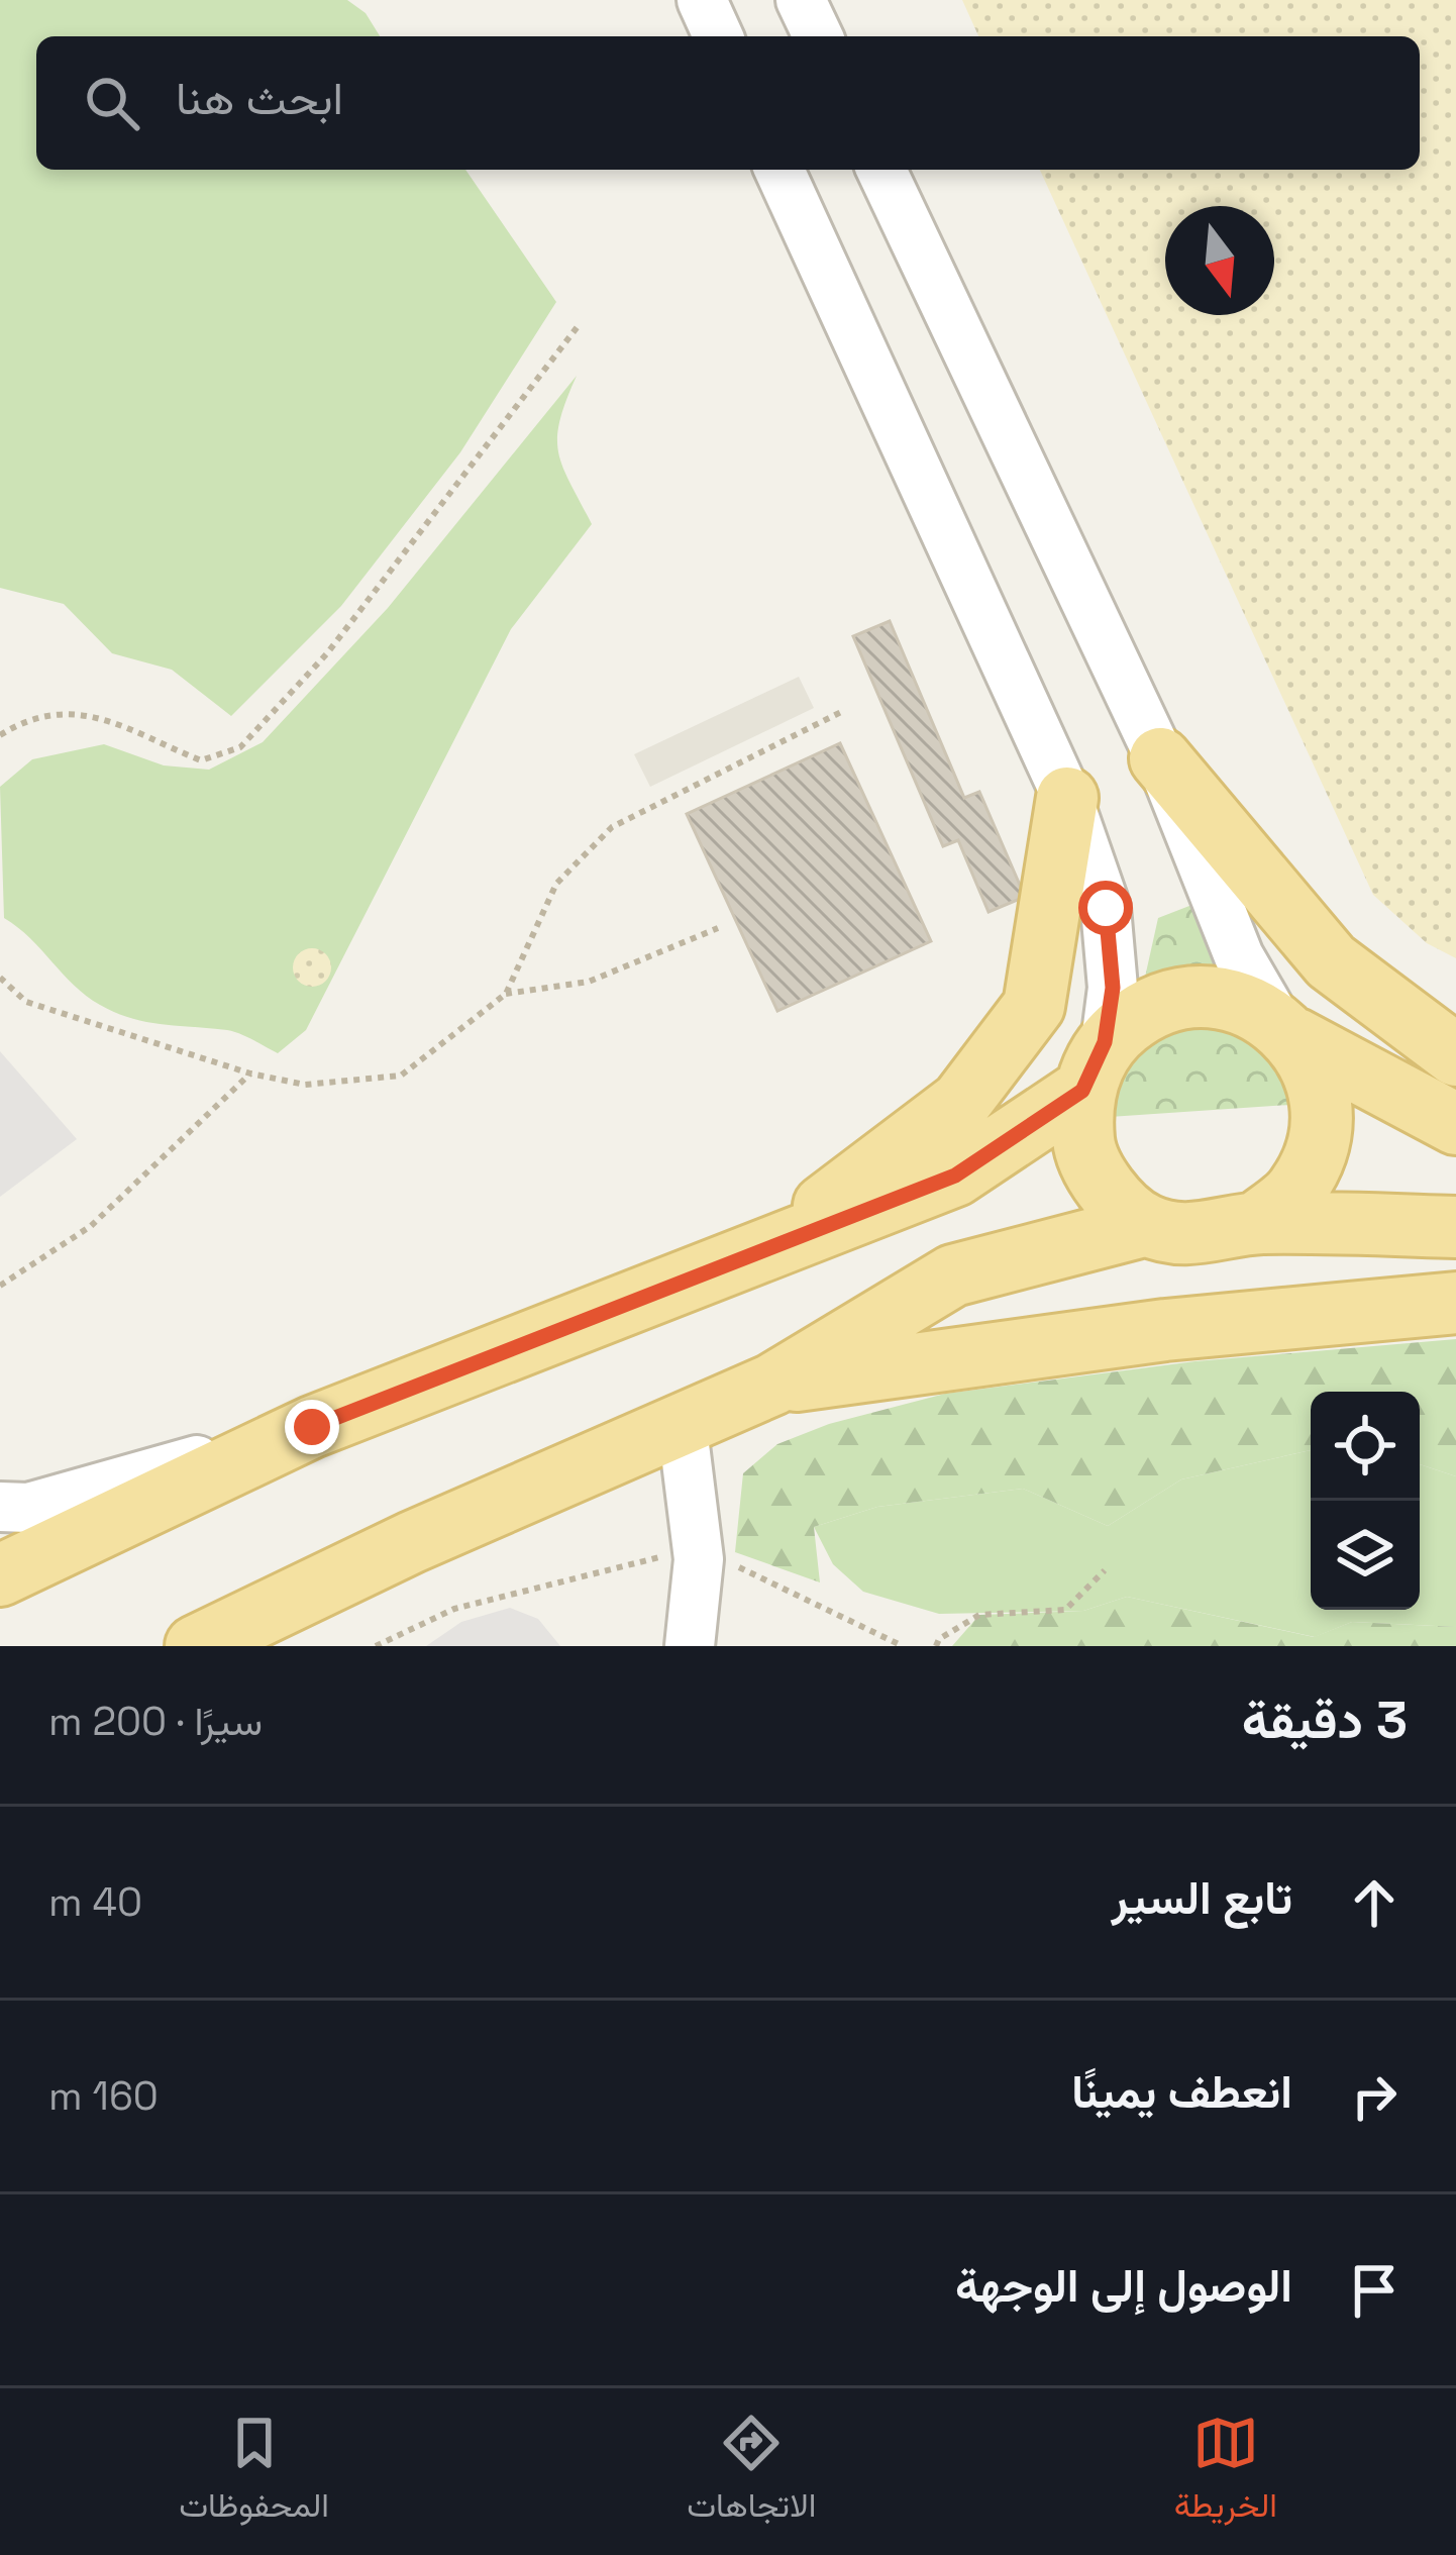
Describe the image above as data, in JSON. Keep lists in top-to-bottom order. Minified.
{"north":"bottom","page":{"search":"ابحث هنا","heading":["3 دقيقة","سيرًا · 200 m"],"list":[["تابع السير","40 m"],["انعطف يمينًا","160 m"],"الوصول إلى الوجهة"],"nav":["الخريطة","الاتجاهات","المحفوظات"]}}
